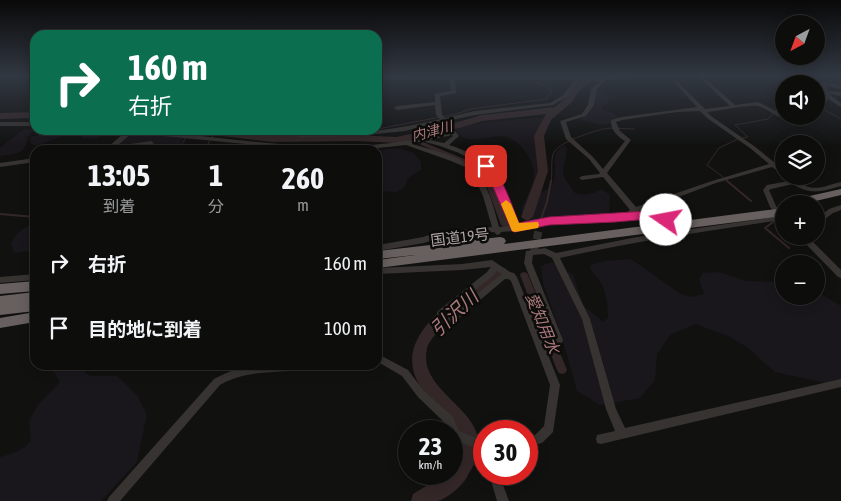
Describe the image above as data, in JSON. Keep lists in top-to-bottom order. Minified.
{"streets":{"highway":["国道19号"]},"water":["内津川","引沢川","愛知用水"],"north":"bottom left","page":{"map_buttons":["+","−"],"turn":["160 m","右折"],"eta":["13:05","到着","1","分","260","m"],"list":[{"name":"右折","value":"160 m"},{"name":"目的地に到着","value":"100 m"}],"speed":"23 km/h","limit":"30"}}
